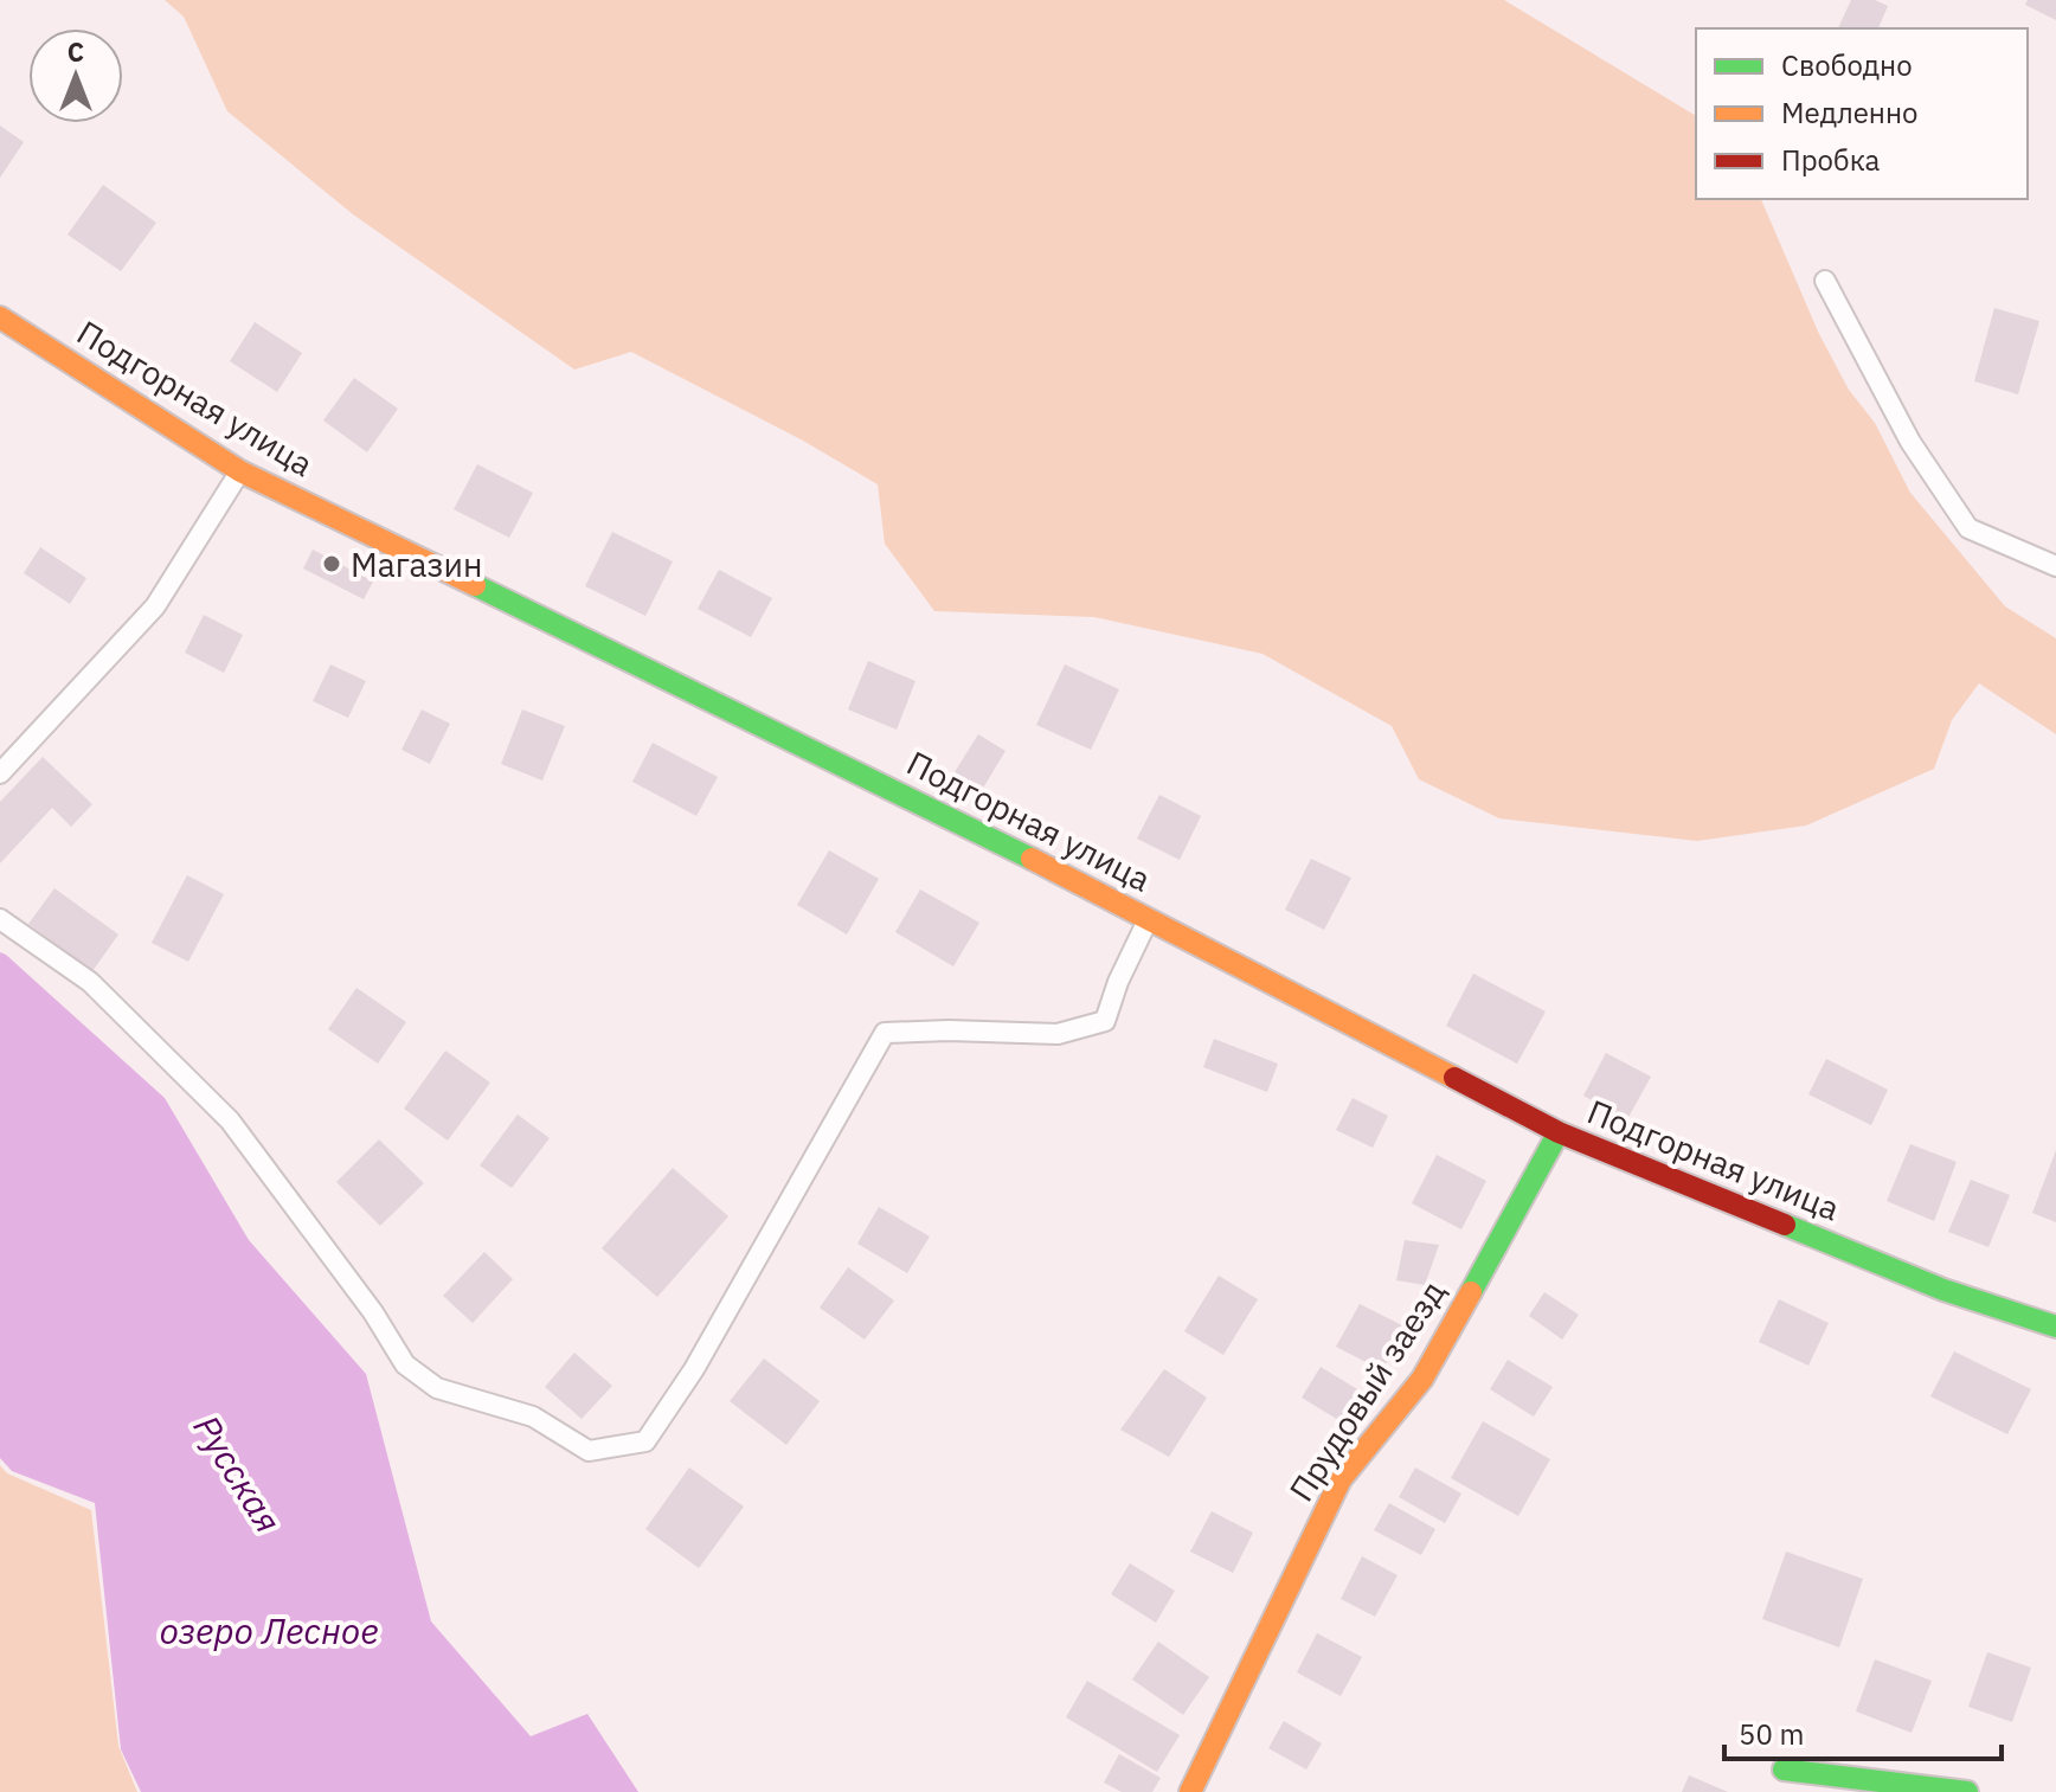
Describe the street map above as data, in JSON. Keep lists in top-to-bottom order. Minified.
{"streets":{"street":["Подгорная улица","Прудовый заезд"]},"crossings":[["Подгорная улица","Прудовый заезд"]],"water":["Русская","озеро Лесное"],"places":["Магазин"],"legend":["Свободно","Медленно","Пробка"],"scale_bar":"50 m","north":"top"}
